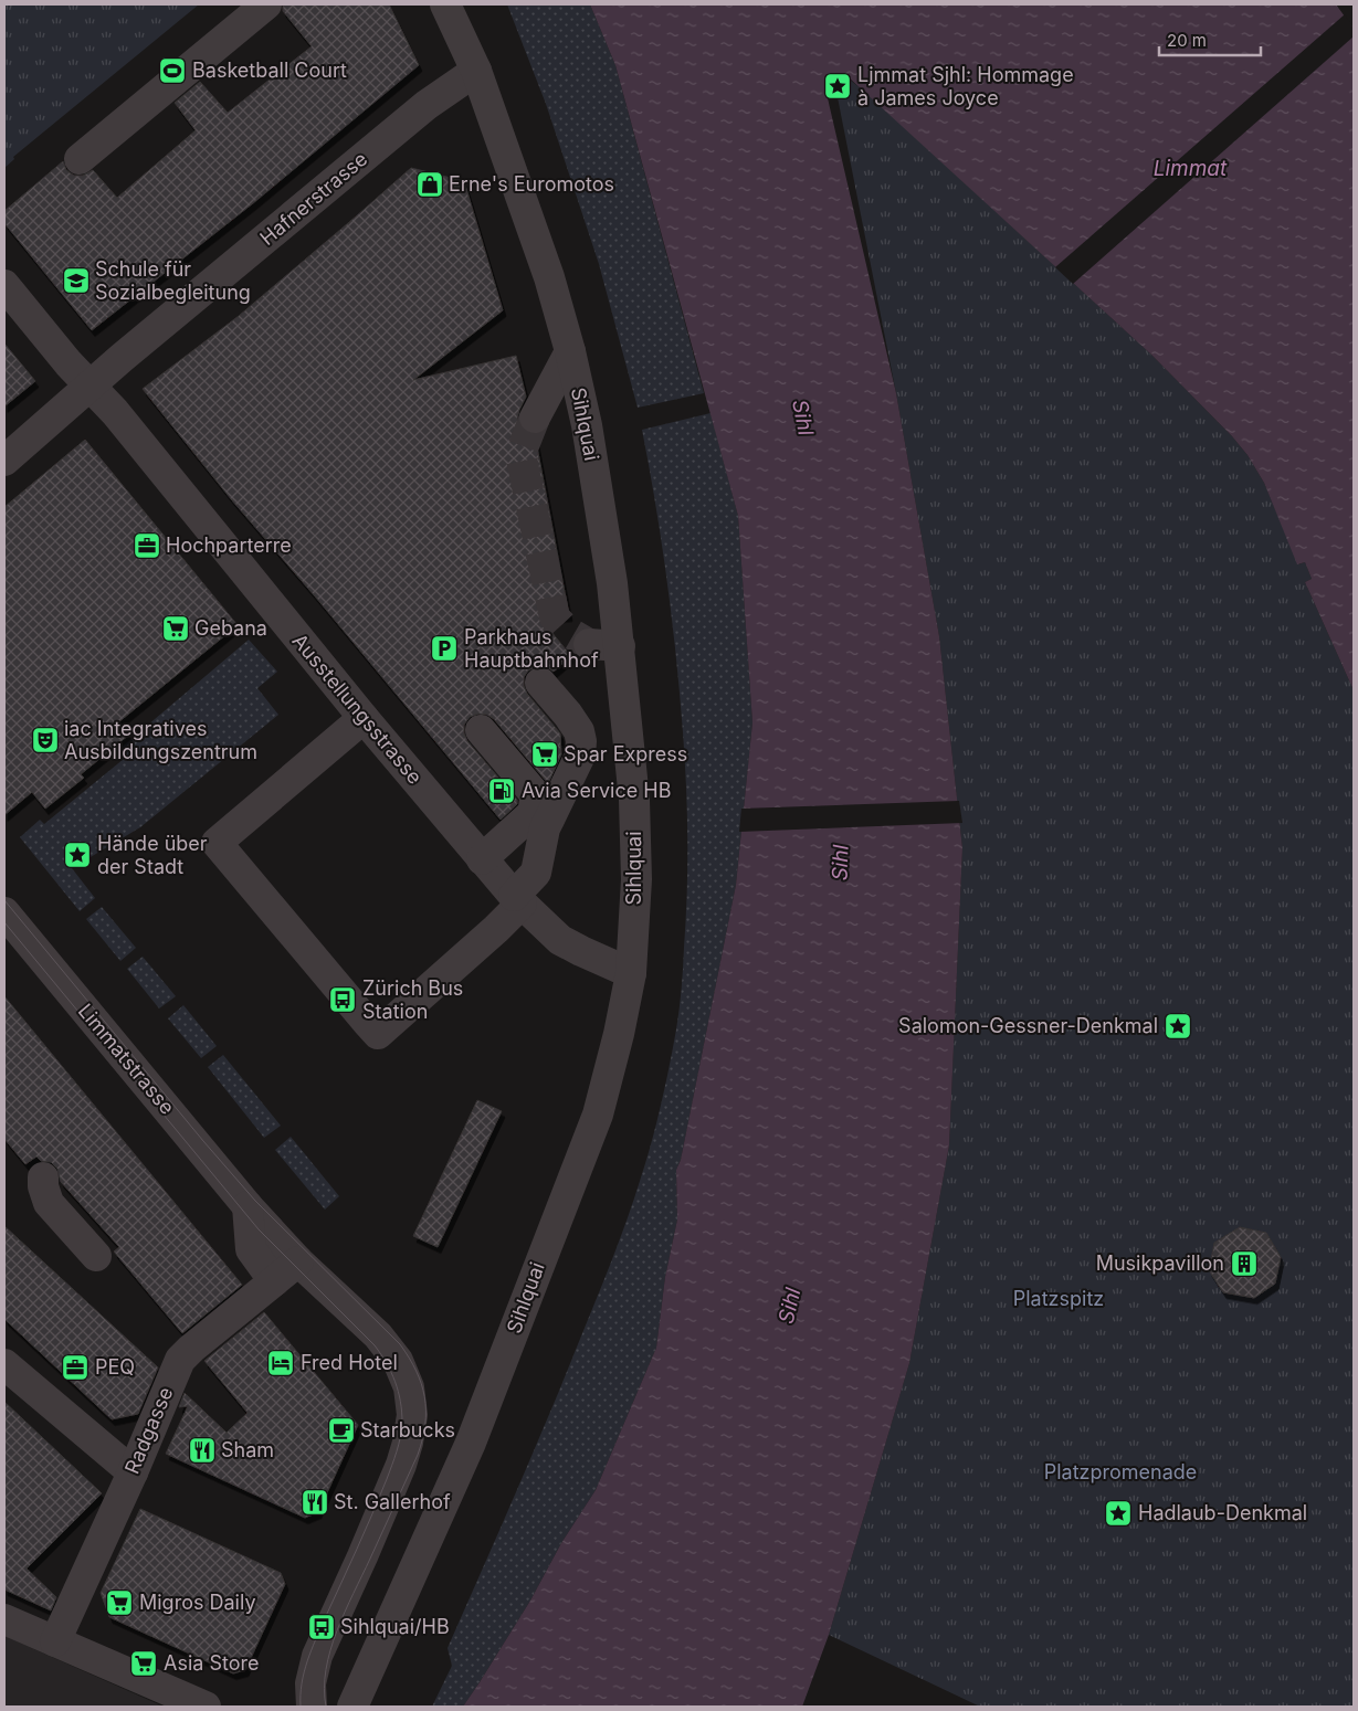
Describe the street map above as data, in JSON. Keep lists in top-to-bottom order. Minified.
{"streets":{"street":["Hafnerstrasse","Sihlquai","Ausstellungsstrasse","Limmatstrasse","Radgasse"]},"crossings":[["Hafnerstrasse","Sihlquai"],["Hafnerstrasse","Ausstellungsstrasse"],["Sihlquai","Ausstellungsstrasse"],["Limmatstrasse","Radgasse"]],"water":["Limmat","Sihl"],"parks":["Platzspitz","Platzpromenade"],"places":{"sports":["Basketball Court"],"place":["Ljmmat Sjhl: Hommage à James Joyce","Hände über der Stadt","Salomon-Gessner-Denkmal","Hadlaub-Denkmal"],"shop":["Erne's Euromotos"],"school or university":["Schule für Sozialbegleitung"],"office":["Hochparterre","PEQ"],"supermarket":["Gebana","Spar Express","Migros Daily","Asia Store"],"parking":["Parkhaus Hauptbahnhof"],"theatre":["iac Integratives Ausbildungszentrum"],"fuel station":["Avia Service HB"],"bus stop":["Zürich Bus Station","Sihlquai/HB"],"building":["Musikpavillon"],"hotel":["Fred Hotel"],"cafe":["Starbucks"],"restaurant":["Sham","St. Gallerhof"]},"scale_bar":"20 m"}
